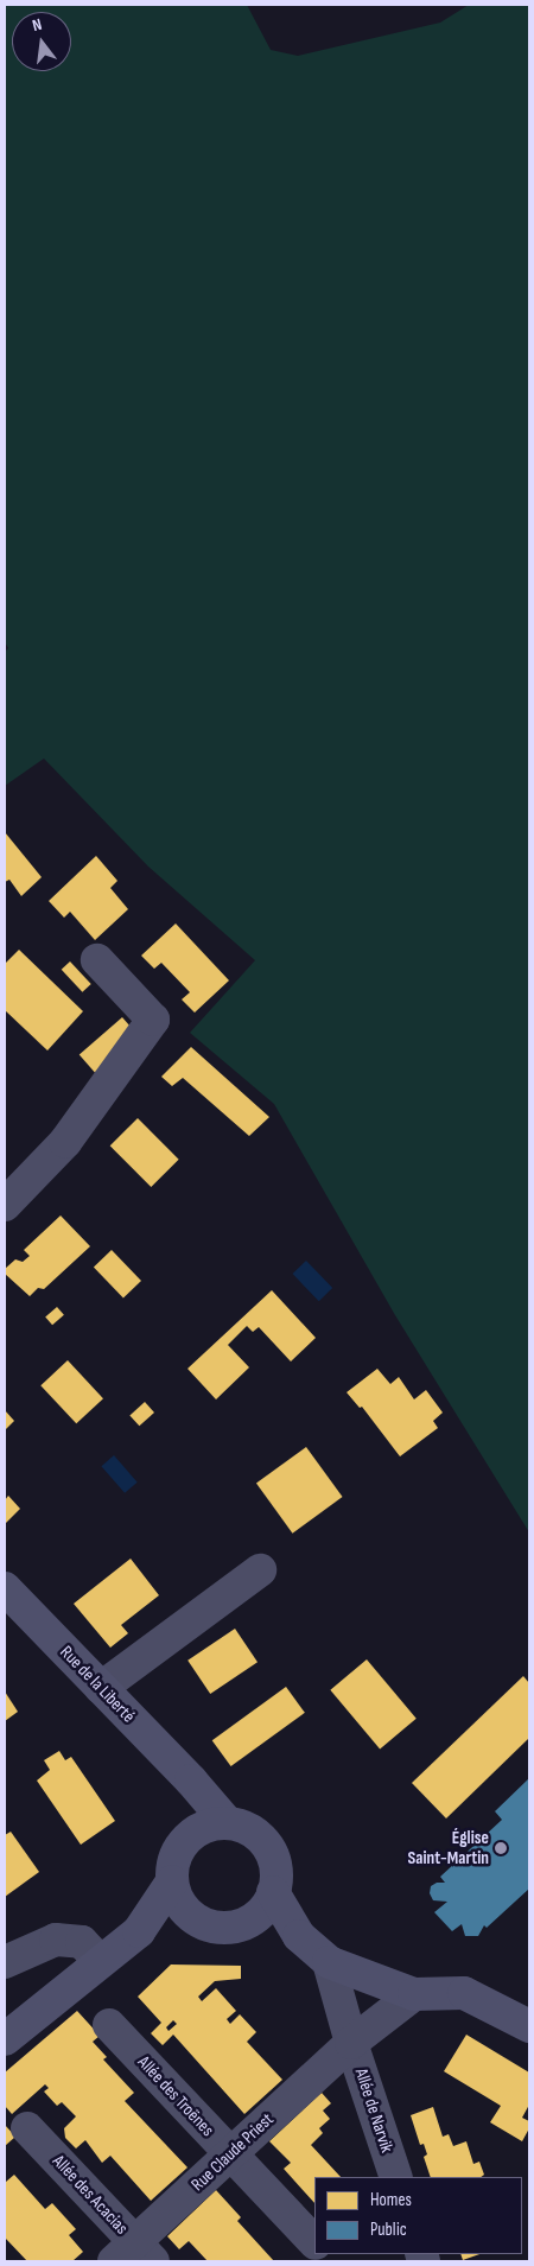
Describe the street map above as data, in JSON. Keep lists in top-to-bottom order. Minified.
{"streets":{"street":["Rue de la Liberté","Allée des Troënes","Allée de Narvik","Rue Claude Priest","Allée des Acacias"]},"crossings":[["Allée des Troënes","Rue Claude Priest"],["Allée de Narvik","Rue Claude Priest"],["Rue Claude Priest","Allée des Acacias"]],"places":["Église Saint-Martin"],"legend":["Homes","Public"],"north":"top"}
